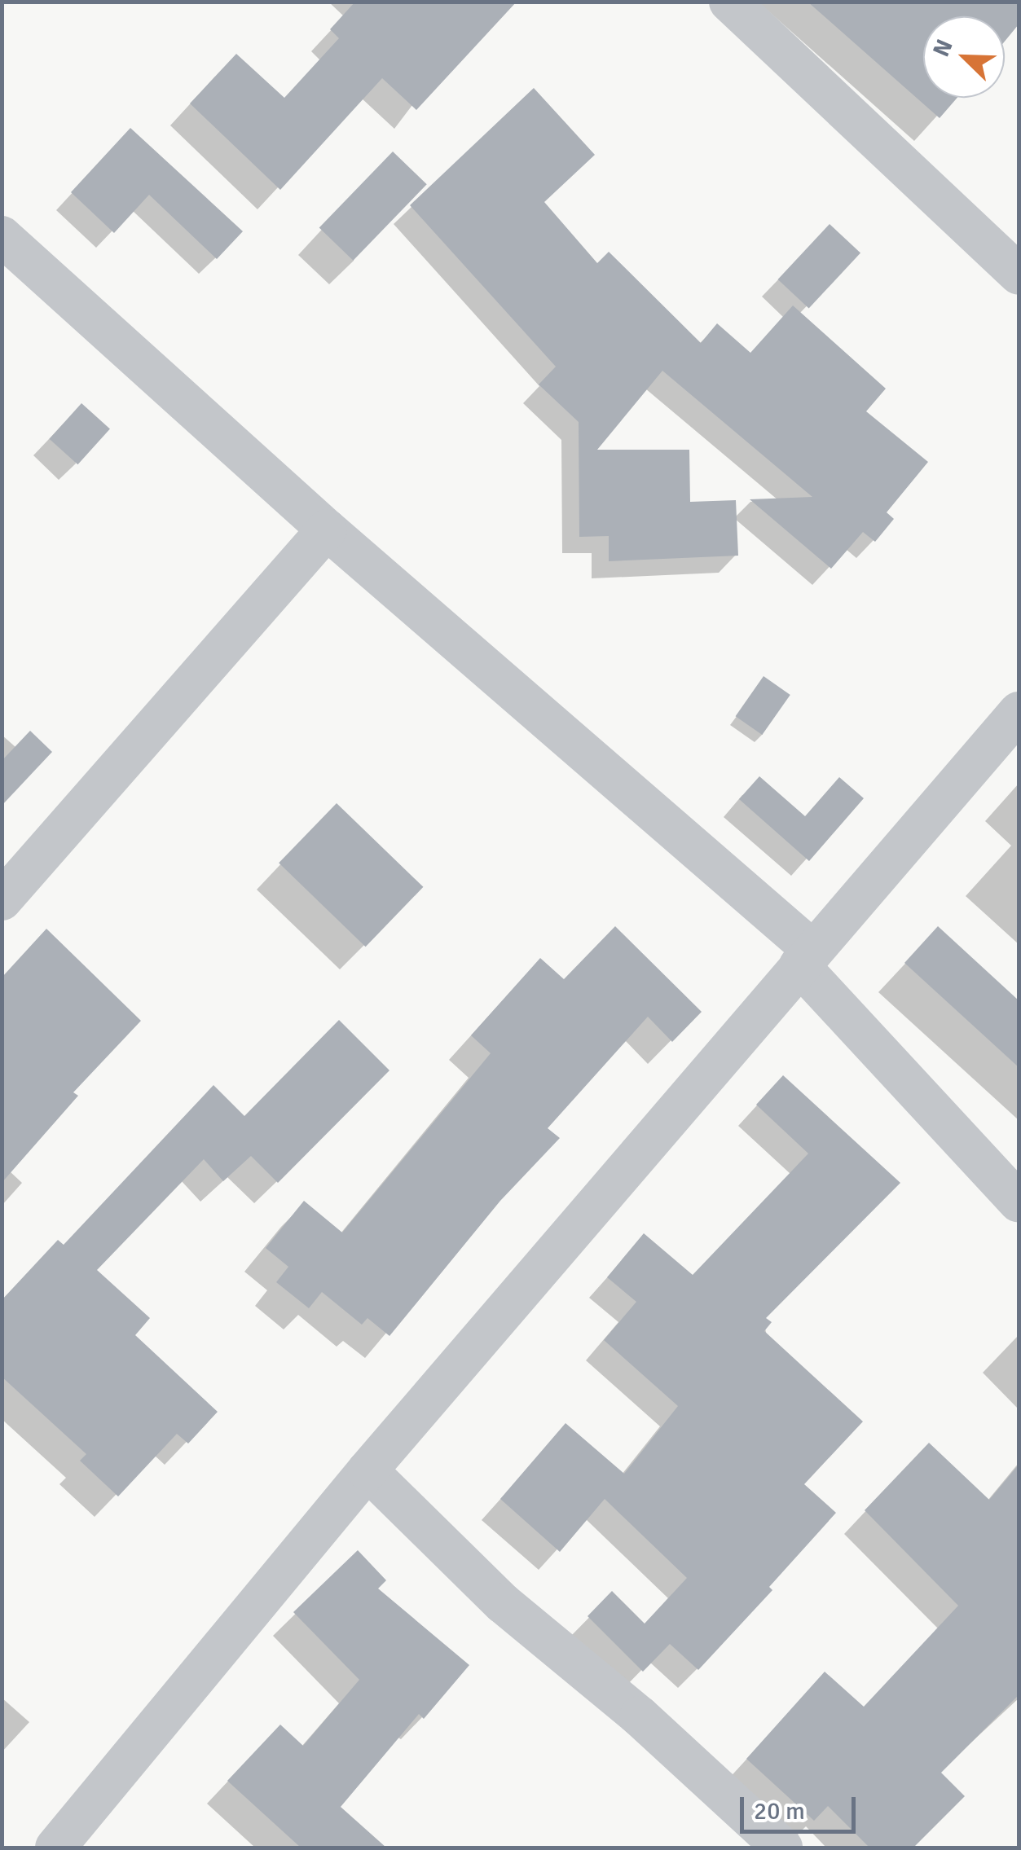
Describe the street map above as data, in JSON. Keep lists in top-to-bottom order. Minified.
{"scale_bar":"20 m","north":"top left"}
